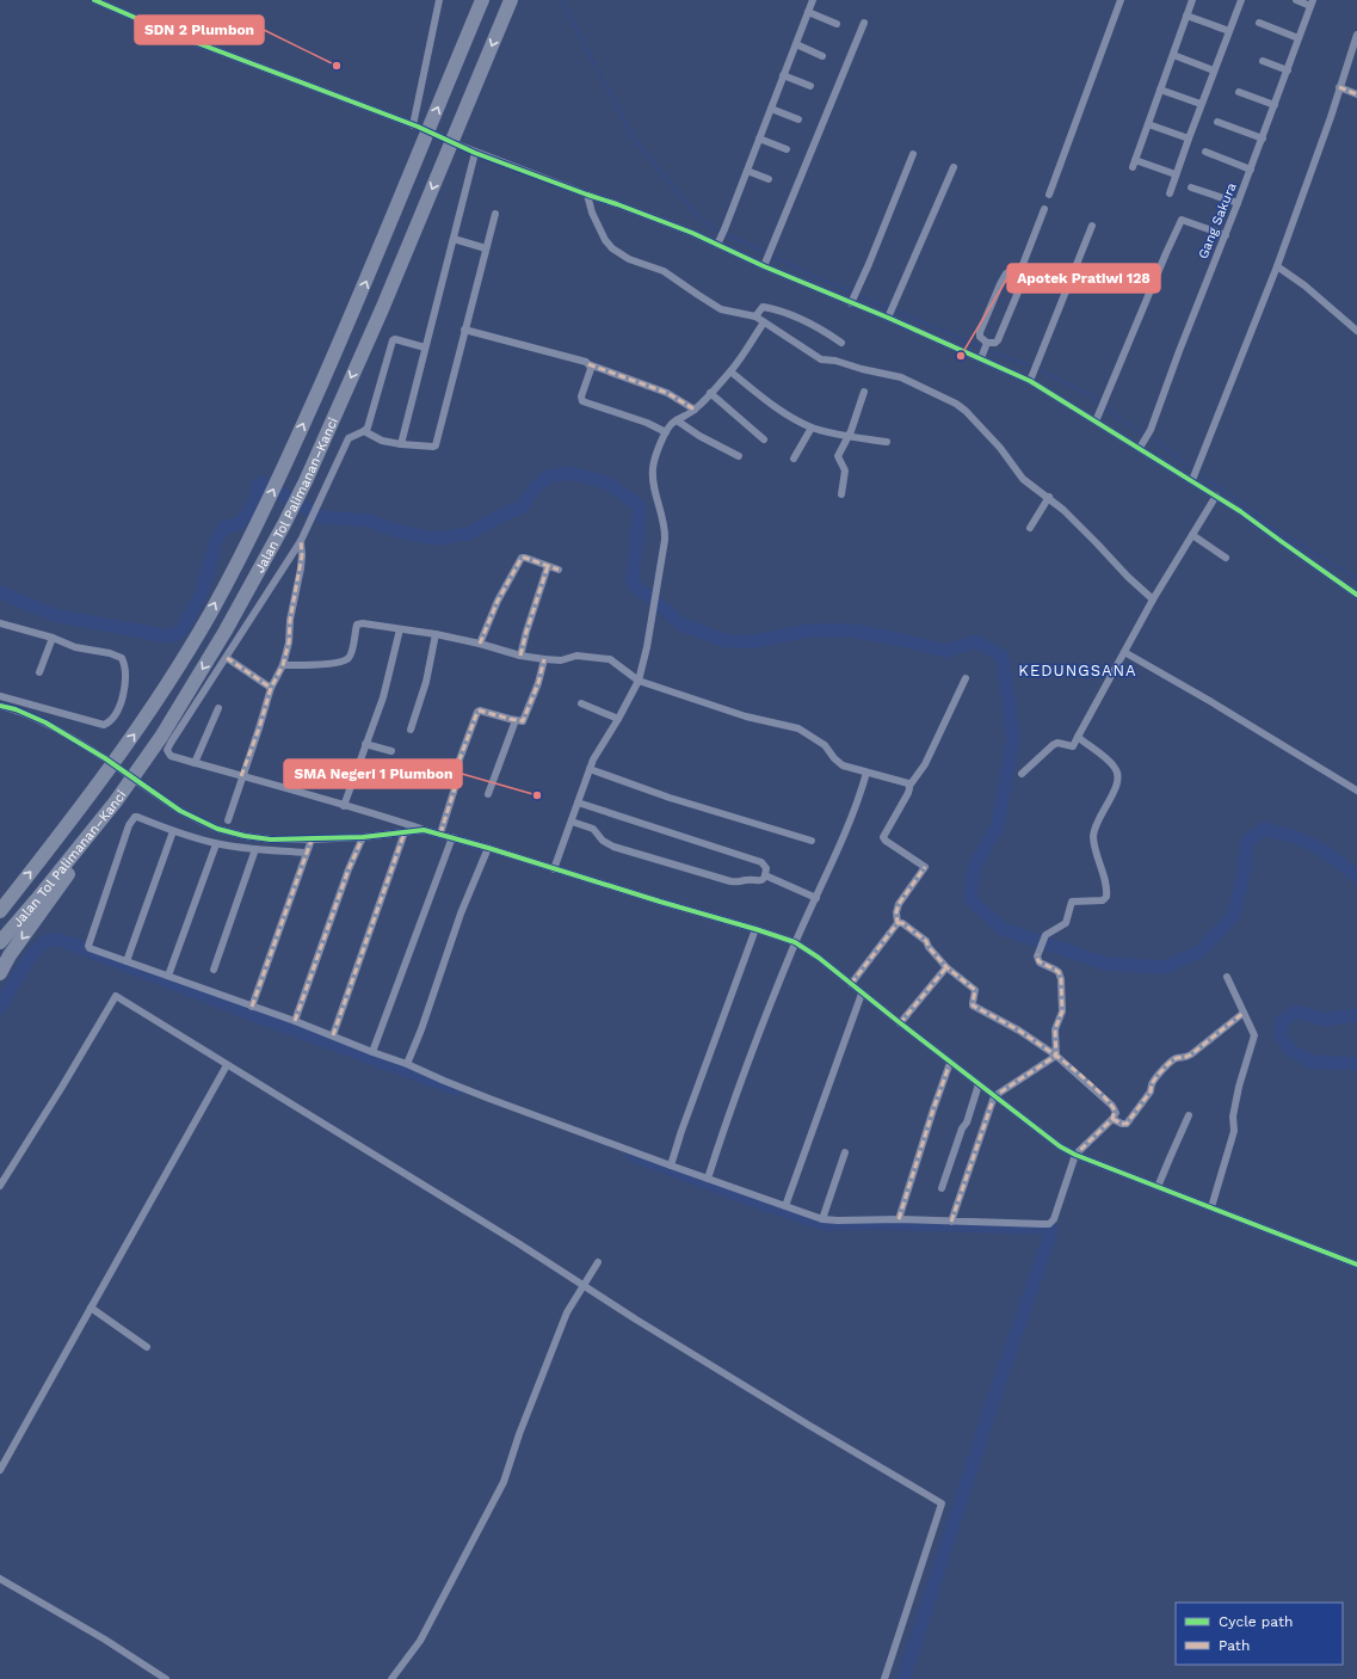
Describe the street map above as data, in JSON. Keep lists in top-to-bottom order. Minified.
{"streets":{"highway":["Jalan Tol Palimanan–Kanci"],"street":["Gang Sakura"]},"districts":["KEDUNGSANA"],"places":["SDN 2 Plumbon","Apotek Pratiwi 128","SMA Negeri 1 Plumbon"],"legend":["Cycle path","Path"]}
